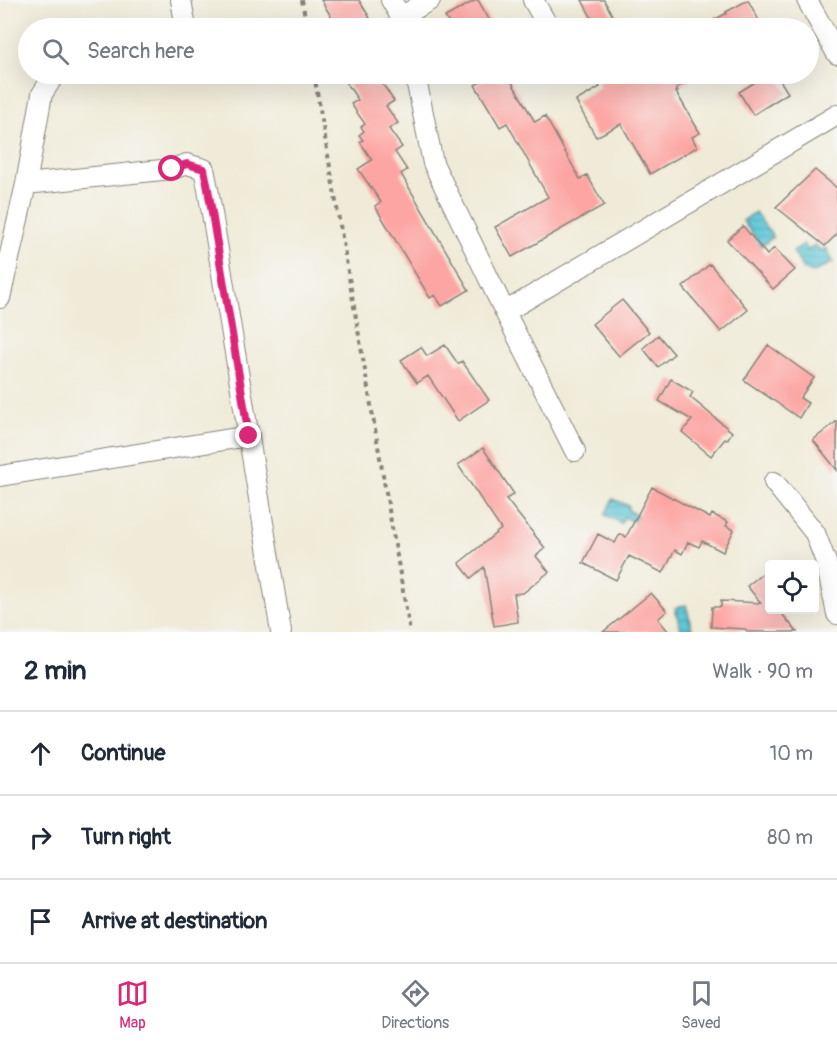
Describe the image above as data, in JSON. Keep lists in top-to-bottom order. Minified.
{"page":{"search":"Search here","heading":["2 min","Walk · 90 m"],"list":[["Continue","10 m"],["Turn right","80 m"],"Arrive at destination"],"nav":["Map","Directions","Saved"]}}
